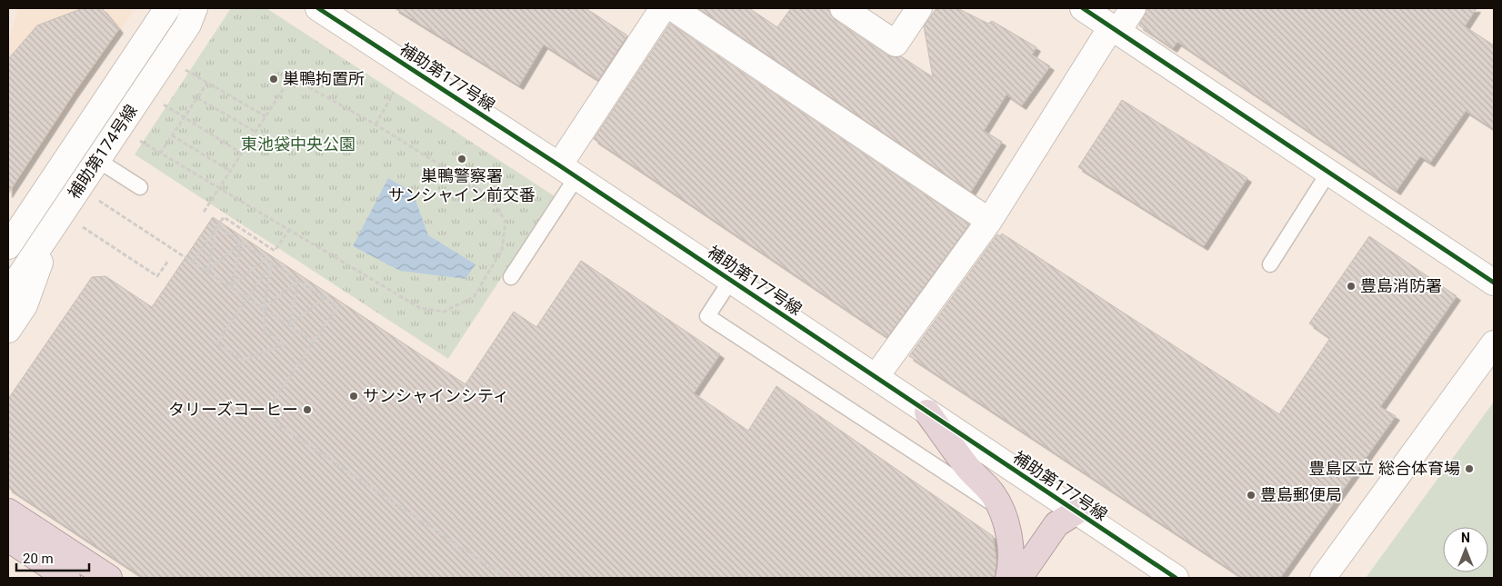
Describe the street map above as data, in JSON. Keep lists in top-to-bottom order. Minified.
{"streets":{"street":["補助第177号線","補助第174号線"]},"parks":["東池袋中央公園"],"places":["巣鴨拘置所","巣鴨警察署 サンシャイン前交番","豊島消防署","サンシャインシティ","タリーズコーヒー","豊島区立 総合体育場","豊島郵便局"],"scale_bar":"20 m","north":"top"}
